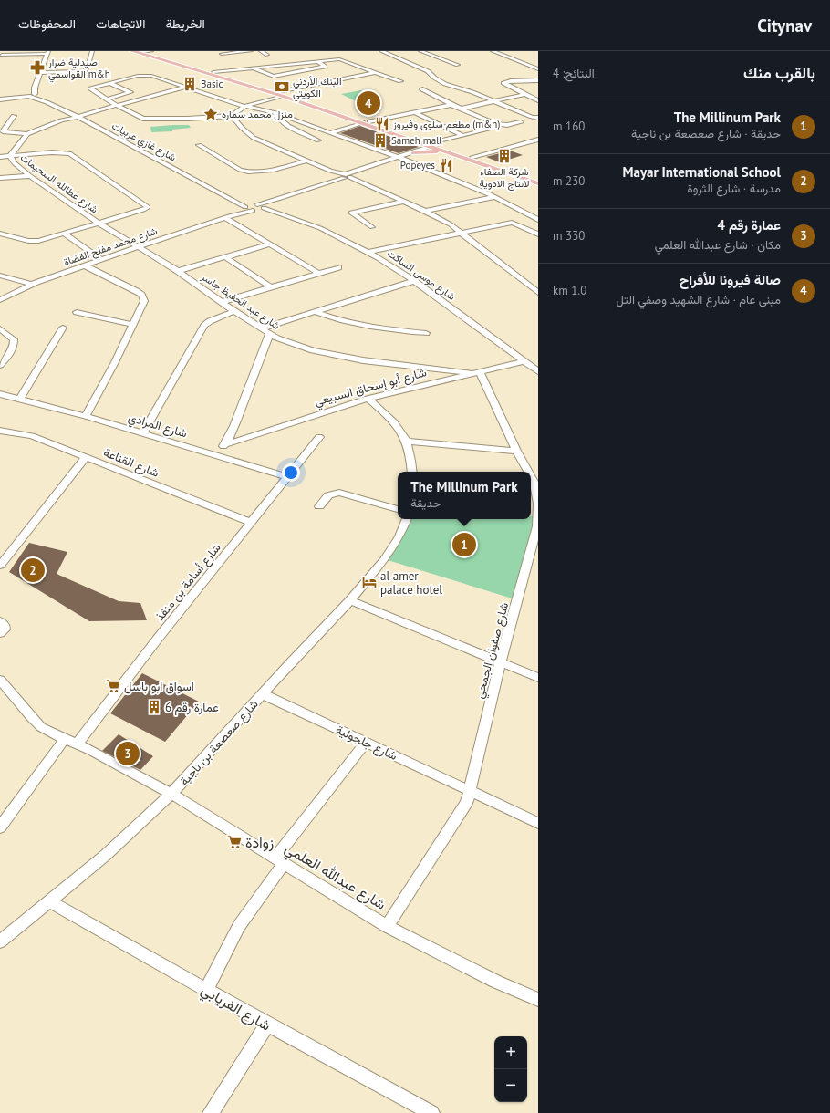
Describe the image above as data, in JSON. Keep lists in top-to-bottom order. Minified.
{"streets":{"street":["شارع غازي عربيات","شارع عطالله السحيمات","شارع محمد مفلح القضاة","شارع موسى الساكت","شارع عبد الحفيظ جاسر","شارع أبو إسحاق السبيعي","شارع المرادي","شارع القناعة","شارع أسامة بن منقذ","شارع صفوان الجمحي","شارع صعصعة بن ناجية","شارع جلجولية","شارع عبدالله العلمي","شارع الفريابي"]},"crossings":[["شارع غازي عربيات","شارع عطالله السحيمات"],["شارع غازي عربيات","شارع محمد مفلح القضاة"],["شارع غازي عربيات","شارع موسى الساكت"],["شارع عطالله السحيمات","شارع محمد مفلح القضاة"],["شارع عطالله السحيمات","شارع عبد الحفيظ جاسر"],["شارع محمد مفلح القضاة","شارع موسى الساكت"],["شارع محمد مفلح القضاة","شارع عبد الحفيظ جاسر"],["شارع موسى الساكت","شارع أبو إسحاق السبيعي"],["شارع عبد الحفيظ جاسر","شارع أبو إسحاق السبيعي"],["شارع عبد الحفيظ جاسر","شارع صفوان الجمحي"],["شارع أبو إسحاق السبيعي","شارع صفوان الجمحي"],["شارع المرادي","شارع أسامة بن منقذ"],["شارع القناعة","شارع أسامة بن منقذ"],["شارع أسامة بن منقذ","شارع عبدالله العلمي"],["شارع صفوان الجمحي","شارع جلجولية"],["شارع صفوان الجمحي","شارع عبدالله العلمي"],["شارع صعصعة بن ناجية","شارع جلجولية"],["شارع صعصعة بن ناجية","شارع عبدالله العلمي"],["شارع صعصعة بن ناجية","شارع الفريابي"]],"places":{"pharmacy":["صيدلية ضرار القواسمي m&h"],"building":["Basic","Sameh mall","شركة الصفاء لانتاج الادوية","عمارة رقم 6"],"bank":["البنك الأردني الكويتي"],"place":["منزل محمد سماره"],"restaurant":["مطعم سلوى وفيروز (m&h)","Popeyes"],"hotel":["al amer palace hotel"],"supermarket":["اسواق ابو باسل","زوادة"]},"page":{"header":"Citynav","nav":["الخريطة","الاتجاهات","المحفوظات"],"heading":["بالقرب منك","النتائج: 4"],"pins":["4","1","2","3"],"list":[{"mark":"1","name":"The Millinum Park","note":"حديقة · شارع صعصعة بن ناجية","value":"160 m"},{"mark":"2","name":"Mayar International School","note":"مدرسة · شارع الثروة","value":"230 m"},{"mark":"3","name":"عمارة رقم 4","note":"مكان · شارع عبدالله العلمي","value":"330 m"},{"mark":"4","name":"صالة فيرونا للأفراح","note":"مبنى عام · شارع الشهيد وصفي التل","value":"1.0 km"}],"popup":["The Millinum Park","حديقة"],"map_buttons":["+","−"]}}
